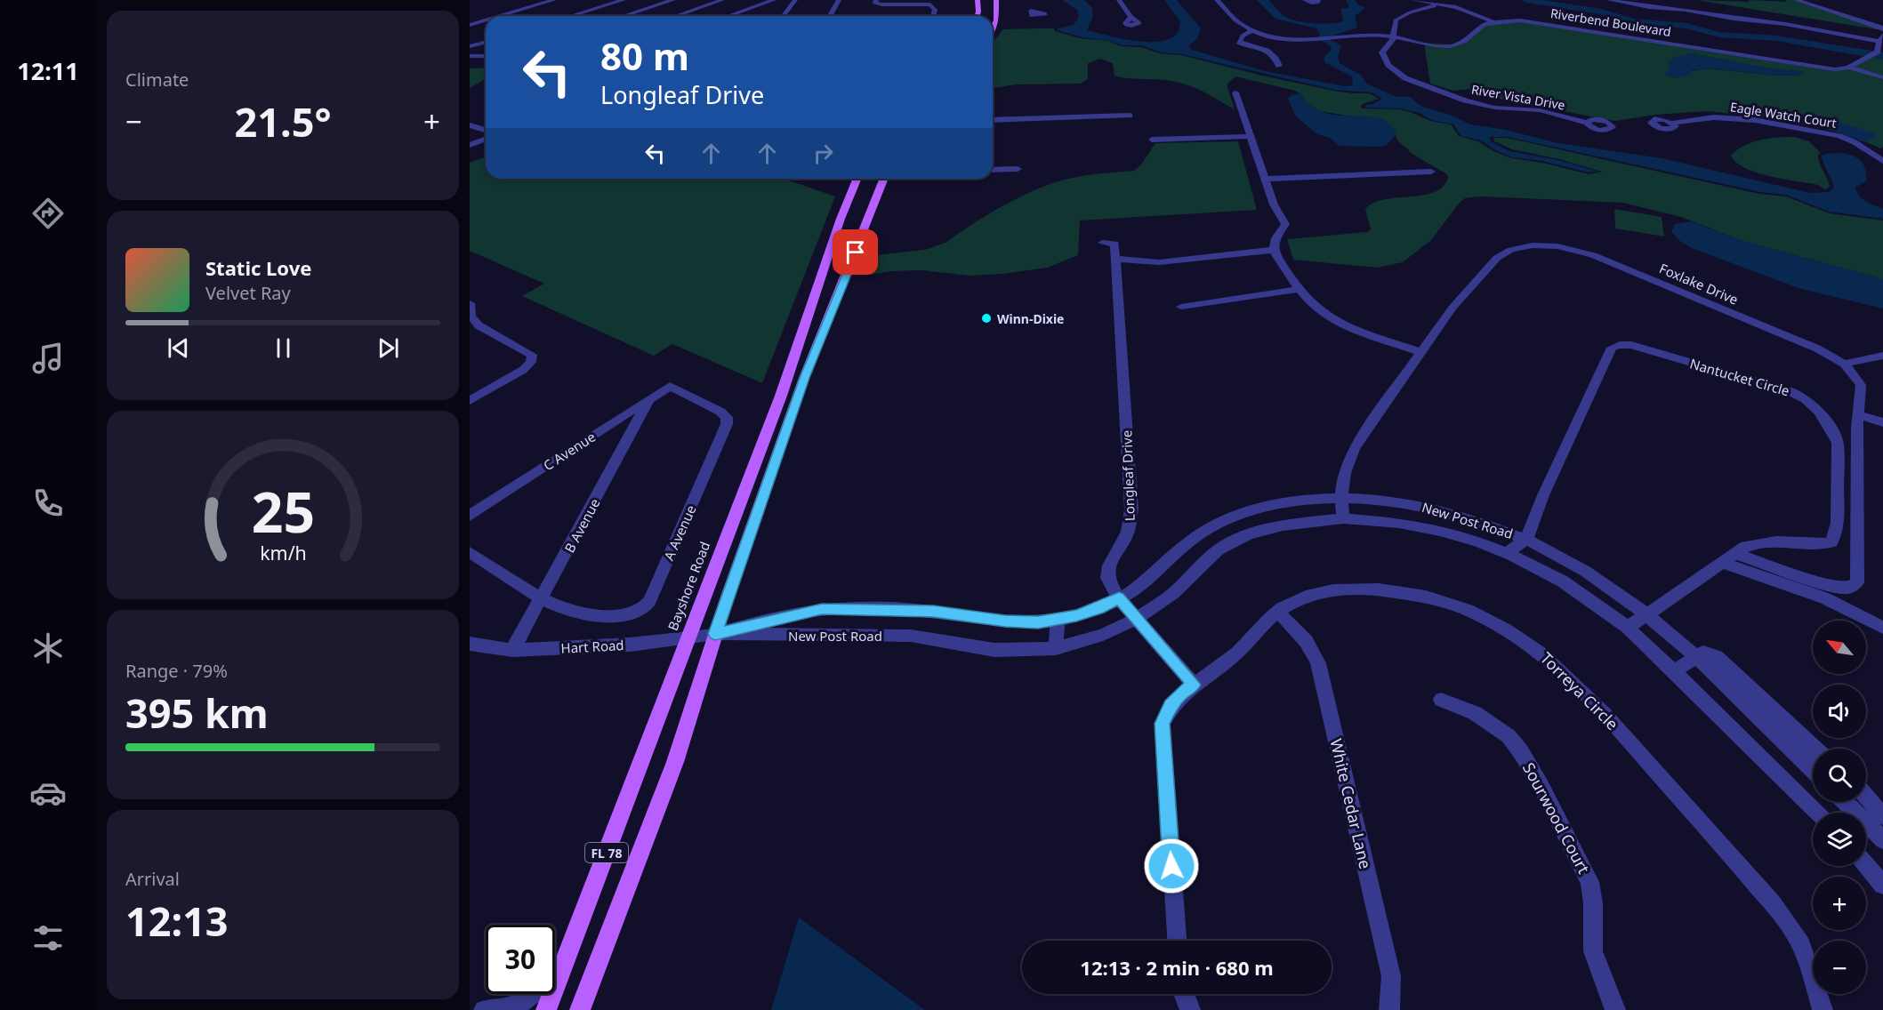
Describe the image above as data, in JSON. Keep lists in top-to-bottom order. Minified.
{"streets":{"main road":["Bayshore Road","FL 78"],"street":["Riverbend Boulevard","River Vista Drive","Eagle Watch Court","Foxlake Drive","Nantucket Circle","C Avenue","Longleaf Drive","New Post Road","B Avenue","A Avenue","Hart Road","Torreya Circle","White Cedar Lane","Sourwood Court"]},"crossings":[["Riverbend Boulevard","River Vista Drive"],["Foxlake Drive","Nantucket Circle"],["Foxlake Drive","New Post Road"],["Nantucket Circle","New Post Road"],["C Avenue","B Avenue"],["C Avenue","A Avenue"],["Longleaf Drive","New Post Road"],["Longleaf Drive","Torreya Circle"],["New Post Road","Hart Road"],["New Post Road","FL 78"],["B Avenue","A Avenue"],["B Avenue","Hart Road"],["Bayshore Road","Hart Road"],["Hart Road","FL 78"],["Torreya Circle","White Cedar Lane"]],"places":["Winn-Dixie"],"north":"top left","page":{"tabs":"12:11","tile":["Climate",["Range · 79%","395 km"],["Arrival","12:13"]],"turn":["80 m","Longleaf Drive"],"heat":["−","21.5°","+"],"song":["Static Love","Velvet Ray"],"map_buttons":["+","−"],"limit":"30","trip":"12:13 · 2 min · 680 m","gauge":["25","km/h"]}}
